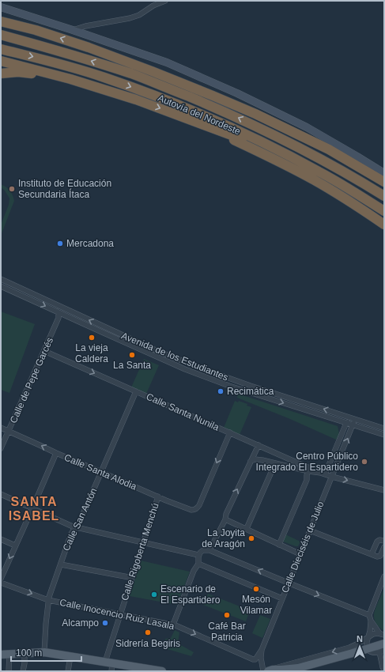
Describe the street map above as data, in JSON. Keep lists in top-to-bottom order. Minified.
{"streets":{"highway":["Autovía del Nordeste"],"street":["Avenida de los Estudiantes","Calle de Pepe Garcés","Calle Santa Nunila","Calle Santa Alodia","Calle San Antón","Calle Dieciséis de Julio","Calle Rigoberta Menchú","Calle Inocencio Ruiz Lasala"]},"crossings":[["Avenida de los Estudiantes","Calle de Pepe Garcés"],["Avenida de los Estudiantes","Calle Dieciséis de Julio"],["Calle de Pepe Garcés","Calle Santa Nunila"],["Calle de Pepe Garcés","Calle Santa Alodia"],["Calle Santa Nunila","Calle Santa Alodia"],["Calle Santa Nunila","Calle San Antón"],["Calle Santa Alodia","Calle San Antón"],["Calle Santa Alodia","Calle Rigoberta Menchú"],["Calle San Antón","Calle Inocencio Ruiz Lasala"],["Calle Dieciséis de Julio","Calle Inocencio Ruiz Lasala"],["Calle Rigoberta Menchú","Calle Inocencio Ruiz Lasala"]],"one_way":["Calle Inocencio Ruiz Lasala"],"districts":["SANTA ISABEL"],"places":["Instituto de Educación Secundaria Ítaca","Mercadona","La vieja Caldera","La Santa","Recimática","Centro Público Integrado El Espartidero","La Joyita de Aragón","Mesón Vilamar","Escenario de El Espartidero","Café Bar Patricia","Alcampo","Sidrería Begiris"],"scale_bar":"100 m","north":"top"}
